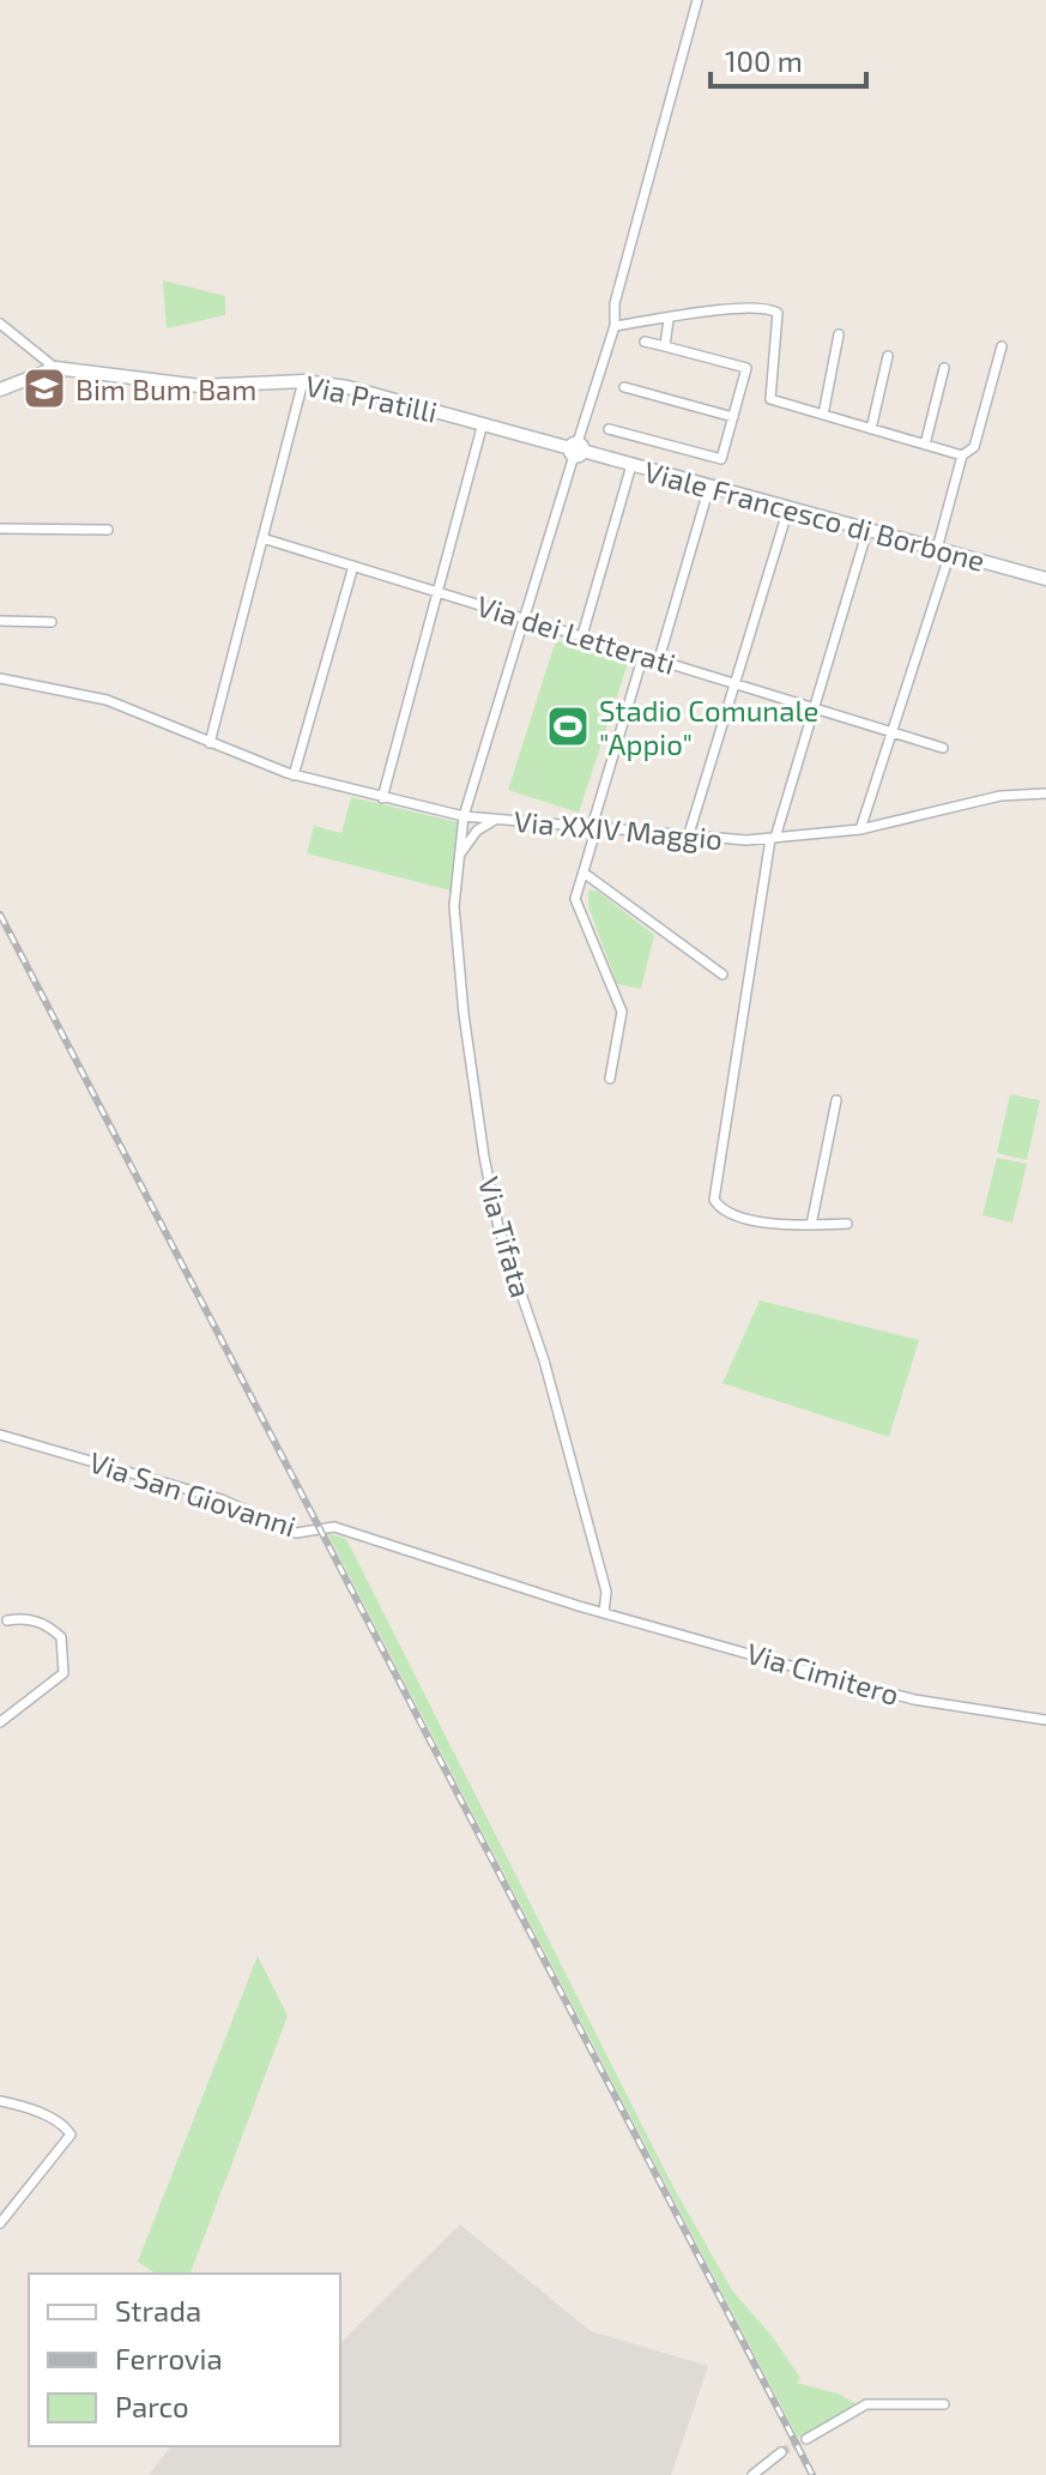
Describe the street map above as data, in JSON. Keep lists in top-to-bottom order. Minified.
{"streets":{"street":["Via Pratilli","Viale Francesco di Borbone","Via dei Letterati","Via XXIV Maggio","Via Tifata","Via San Giovanni","Via Cimitero"]},"crossings":[["Via Pratilli","Viale Francesco di Borbone"],["Via Pratilli","Via Tifata"],["Viale Francesco di Borbone","Via Tifata"],["Via dei Letterati","Via Tifata"],["Via XXIV Maggio","Via Tifata"],["Via Tifata","Via San Giovanni"],["Via Tifata","Via Cimitero"],["Via San Giovanni","Via Cimitero"]],"places":{"school or university":["Bim Bum Bam"],"sports":["Stadio Comunale \"Appio\""]},"legend":["Strada","Ferrovia","Parco"],"scale_bar":"100 m"}
